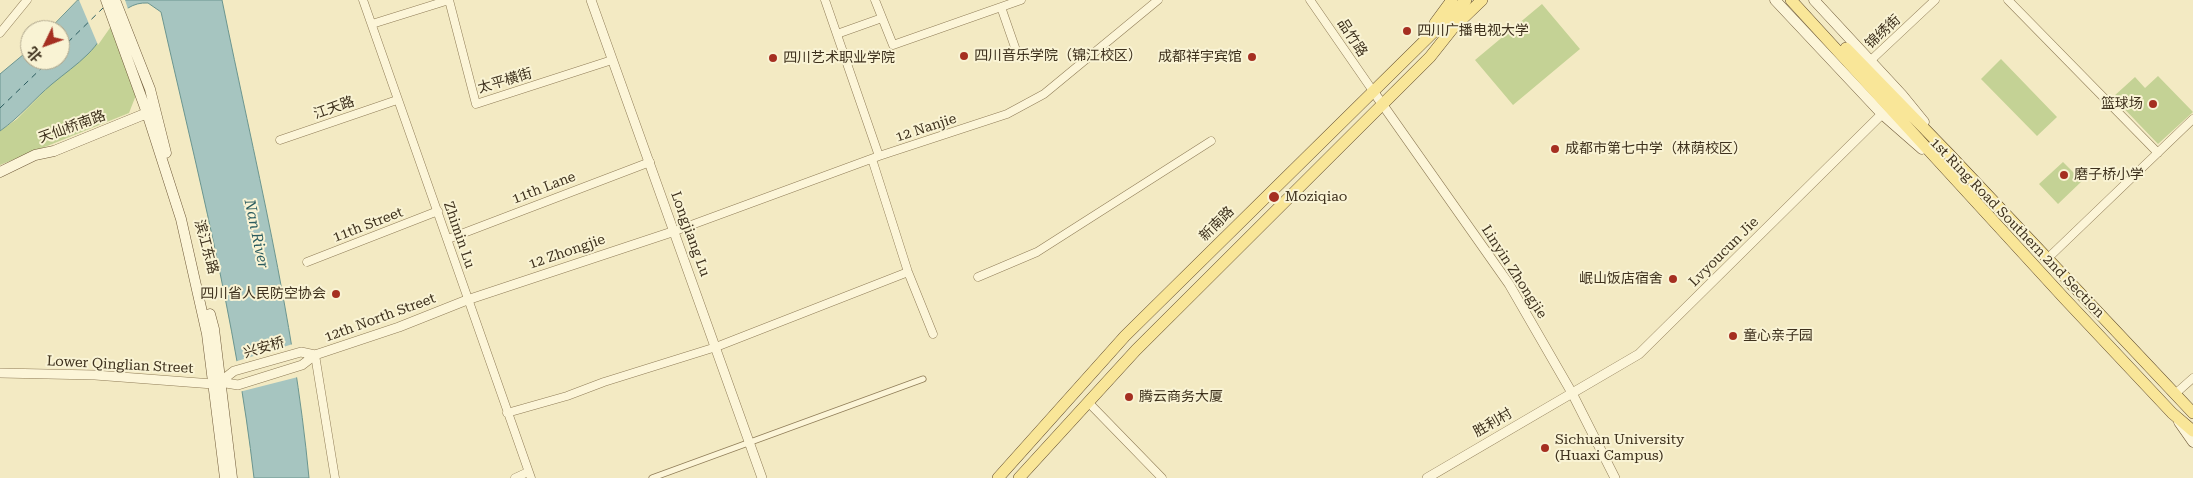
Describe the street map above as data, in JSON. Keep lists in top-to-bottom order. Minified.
{"streets":{"main road":["天仙桥南路","新南路","1st Ring Road Southern 2nd Section","滨江东路"],"street":["锦绣街","品竹路","太平横街","江天路","12 Nanjie","11th Lane","11th Street","Longjiang Lu","Zhimin Lu","12 Zhongjie","Lvyoucun Jie","Linyin Zhongjie","12th North Street","兴安桥","Lower Qinglian Street","胜利村"]},"crossings":[["锦绣街","1st Ring Road Southern 2nd Section"],["品竹路","新南路"],["品竹路","Linyin Zhongjie"],["太平横街","Longjiang Lu"],["太平横街","Zhimin Lu"],["江天路","Zhimin Lu"],["天仙桥南路","滨江东路"],["12 Nanjie","Longjiang Lu"],["12 Nanjie","12 Zhongjie"],["11th Lane","Longjiang Lu"],["11th Lane","Zhimin Lu"],["新南路","Linyin Zhongjie"],["11th Street","Zhimin Lu"],["1st Ring Road Southern 2nd Section","Lvyoucun Jie"],["Longjiang Lu","12 Zhongjie"],["Zhimin Lu","12 Zhongjie"],["Zhimin Lu","12th North Street"],["滨江东路","兴安桥"],["滨江东路","Lower Qinglian Street"],["12 Zhongjie","12th North Street"],["Lvyoucun Jie","Linyin Zhongjie"],["Lvyoucun Jie","胜利村"],["Linyin Zhongjie","胜利村"],["12th North Street","兴安桥"],["12th North Street","Lower Qinglian Street"],["兴安桥","Lower Qinglian Street"]],"water":["Nan River"],"places":["四川广播电视大学","四川音乐学院（锦江校区）","成都祥宇宾馆","四川艺术职业学院","篮球场","成都市第七中学（林荫校区）","磨子桥小学","Moziqiao","岷山饭店宿舍","四川省人民防空协会","童心亲子园","腾云商务大厦","Sichuan University (Huaxi Campus)"],"north":"bottom left"}
